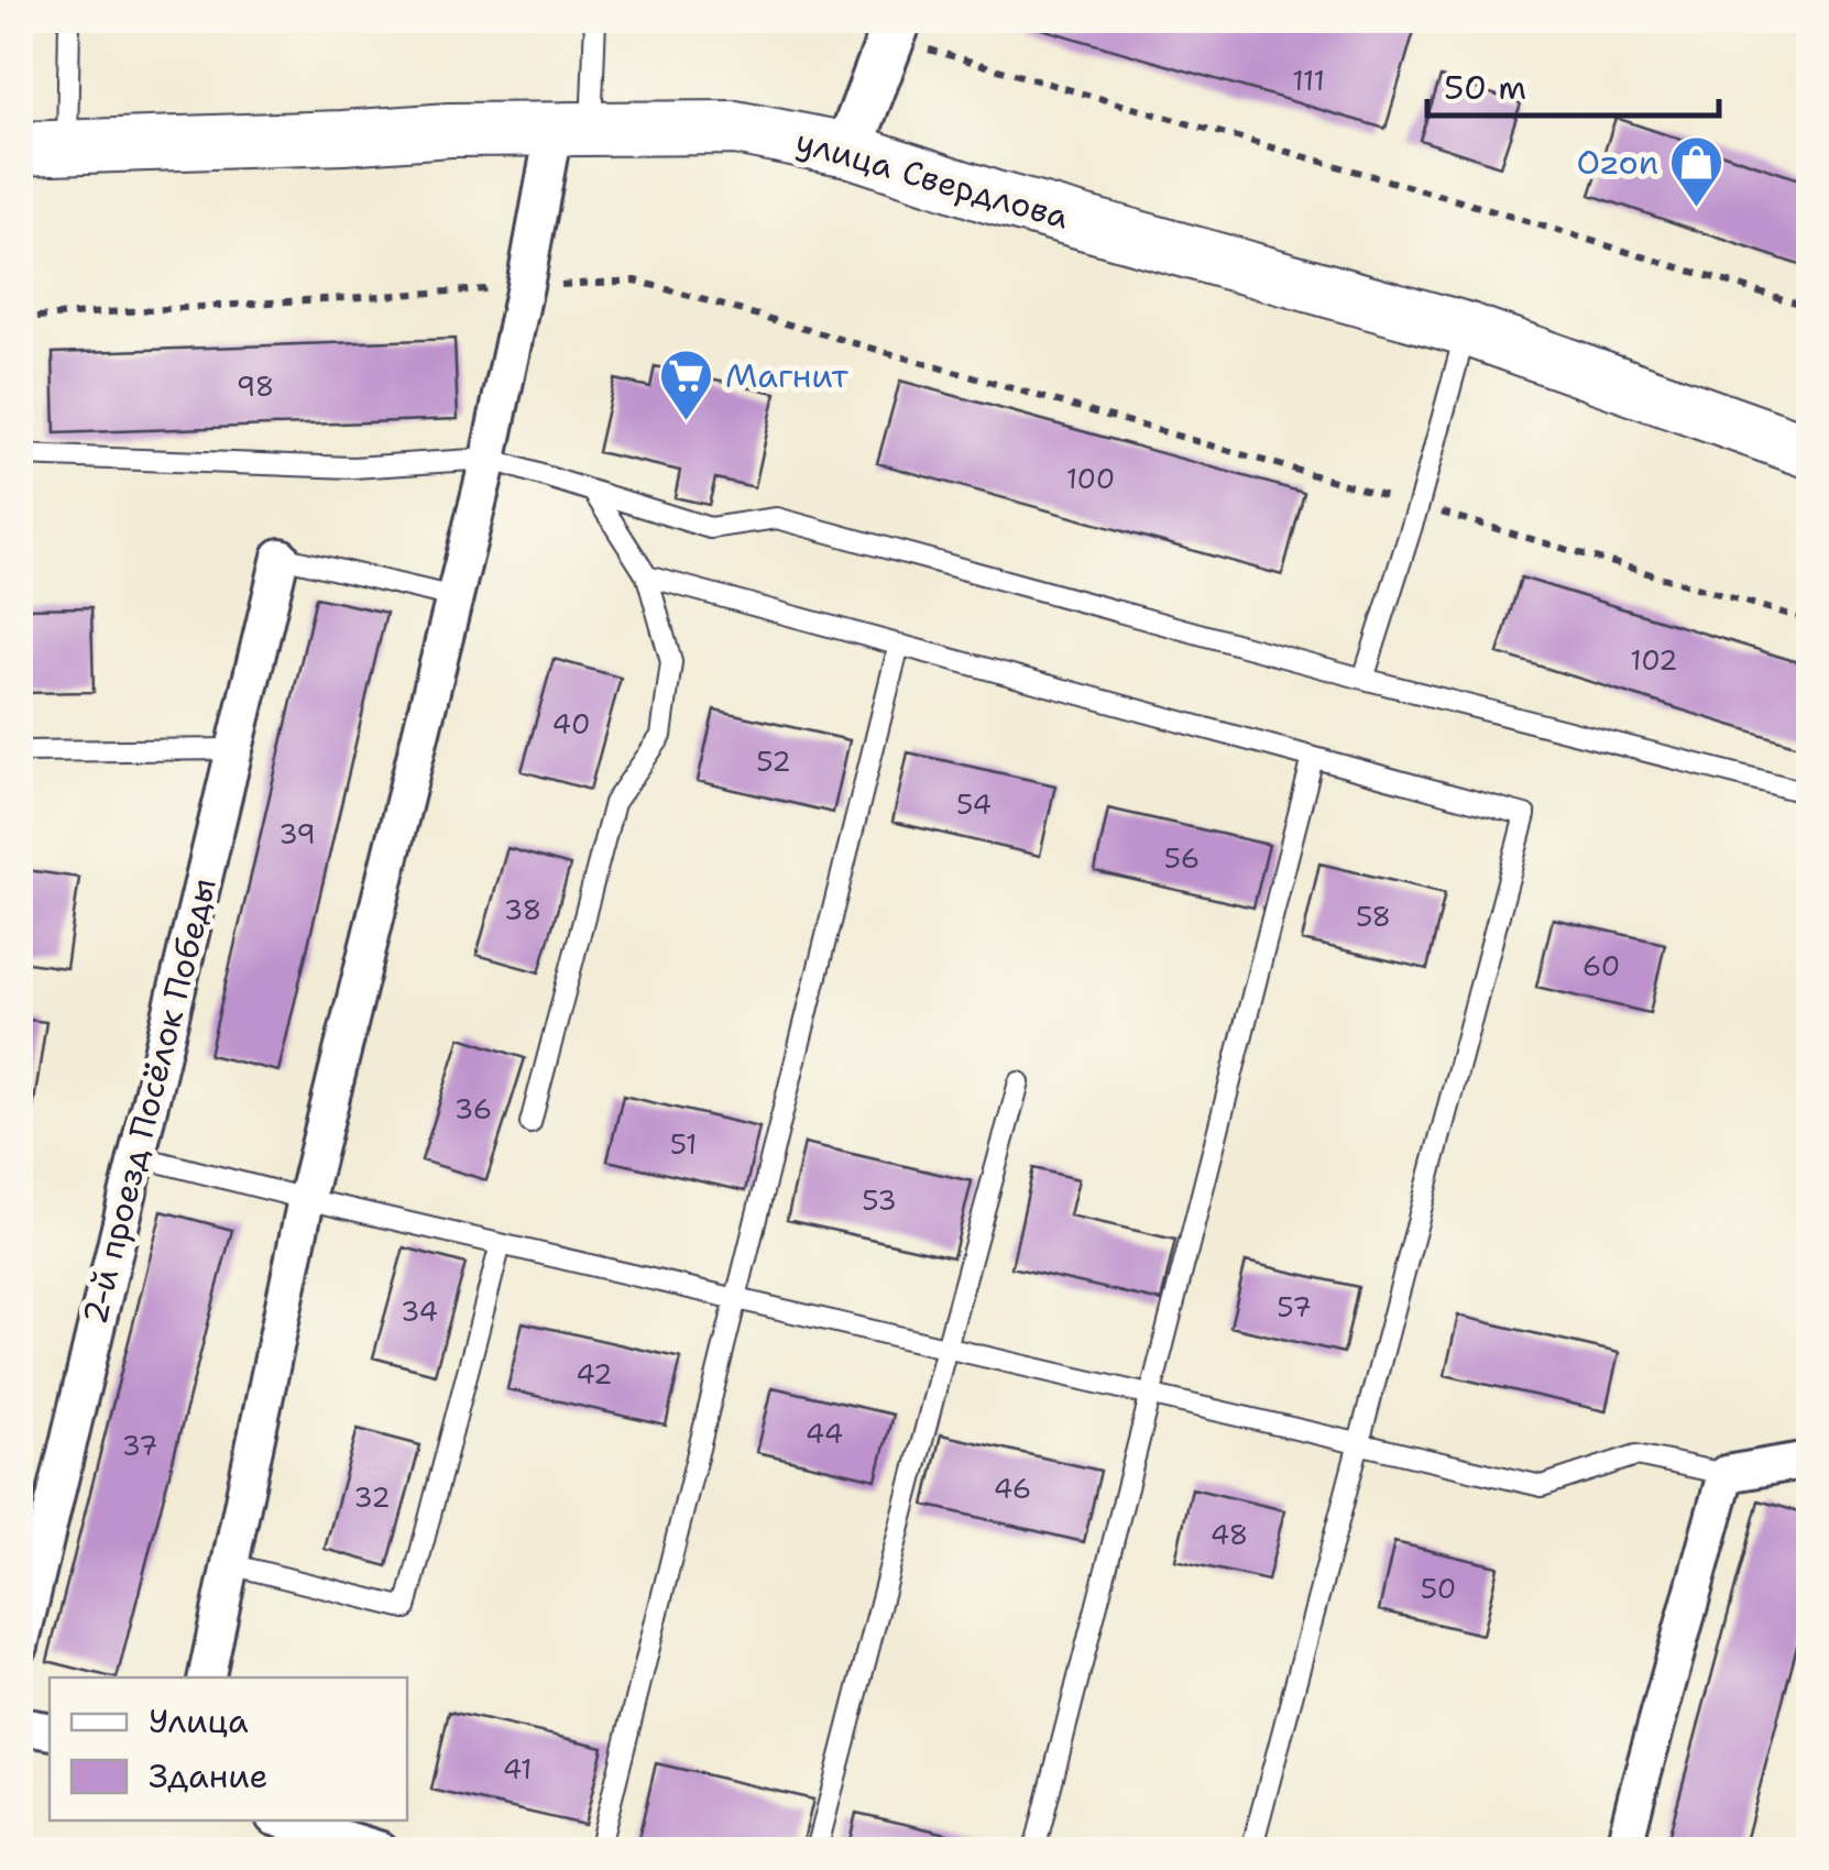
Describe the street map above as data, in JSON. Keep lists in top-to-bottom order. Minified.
{"streets":{"main road":["улица Свердлова"],"street":["2-й проезд Посёлок Победы"]},"places":{"shop":["Ozon"],"supermarket":["Магнит"]},"house_numbers":["111","98","100","102","40","52","54","39","56","38","58","60","36","51","53","57","34","42","44","37","46","32","48","50","41"],"legend":["Улица","Здание"],"scale_bar":"50 m"}
